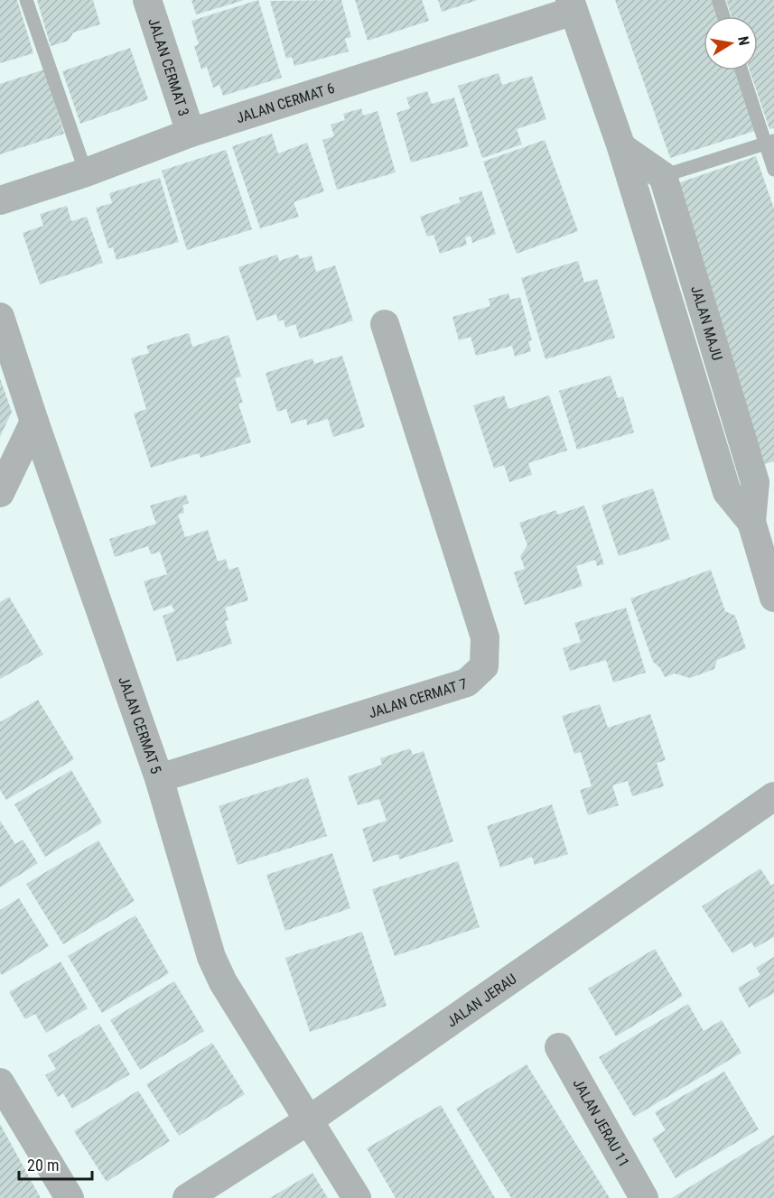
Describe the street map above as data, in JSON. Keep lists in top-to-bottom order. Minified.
{"streets":{"street":["JALAN CERMAT 3","JALAN CERMAT 6","JALAN MAJU","JALAN CERMAT 7","JALAN CERMAT 5","JALAN JERAU","JALAN JERAU 11"]},"crossings":[["JALAN CERMAT 3","JALAN CERMAT 6"],["JALAN CERMAT 6","JALAN MAJU"],["JALAN CERMAT 7","JALAN CERMAT 5"],["JALAN CERMAT 5","JALAN JERAU"]],"scale_bar":"20 m","north":"right"}
